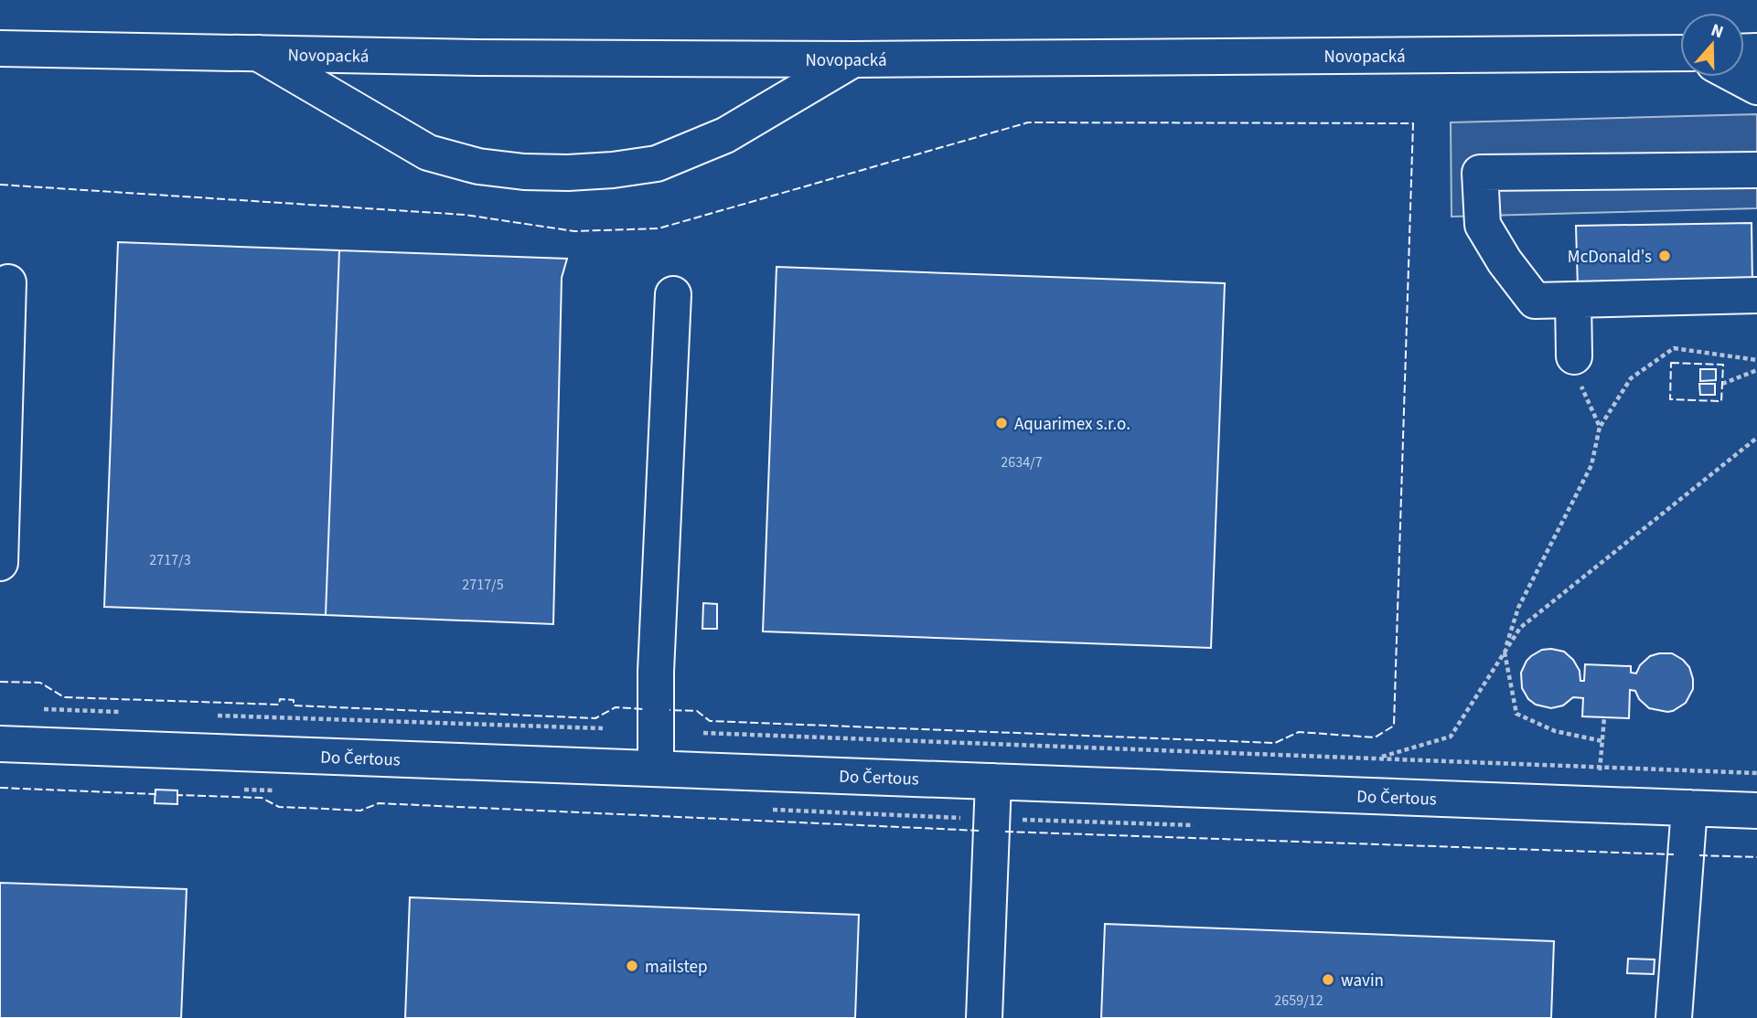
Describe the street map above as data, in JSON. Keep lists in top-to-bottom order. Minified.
{"streets":{"main road":["Novopacká","Do Čertous"]},"places":["McDonald's","Aquarimex s.r.o.","mailstep","wavin"],"house_numbers":["2634/7","2717/3","2717/5","2659/12"],"north":"top"}
